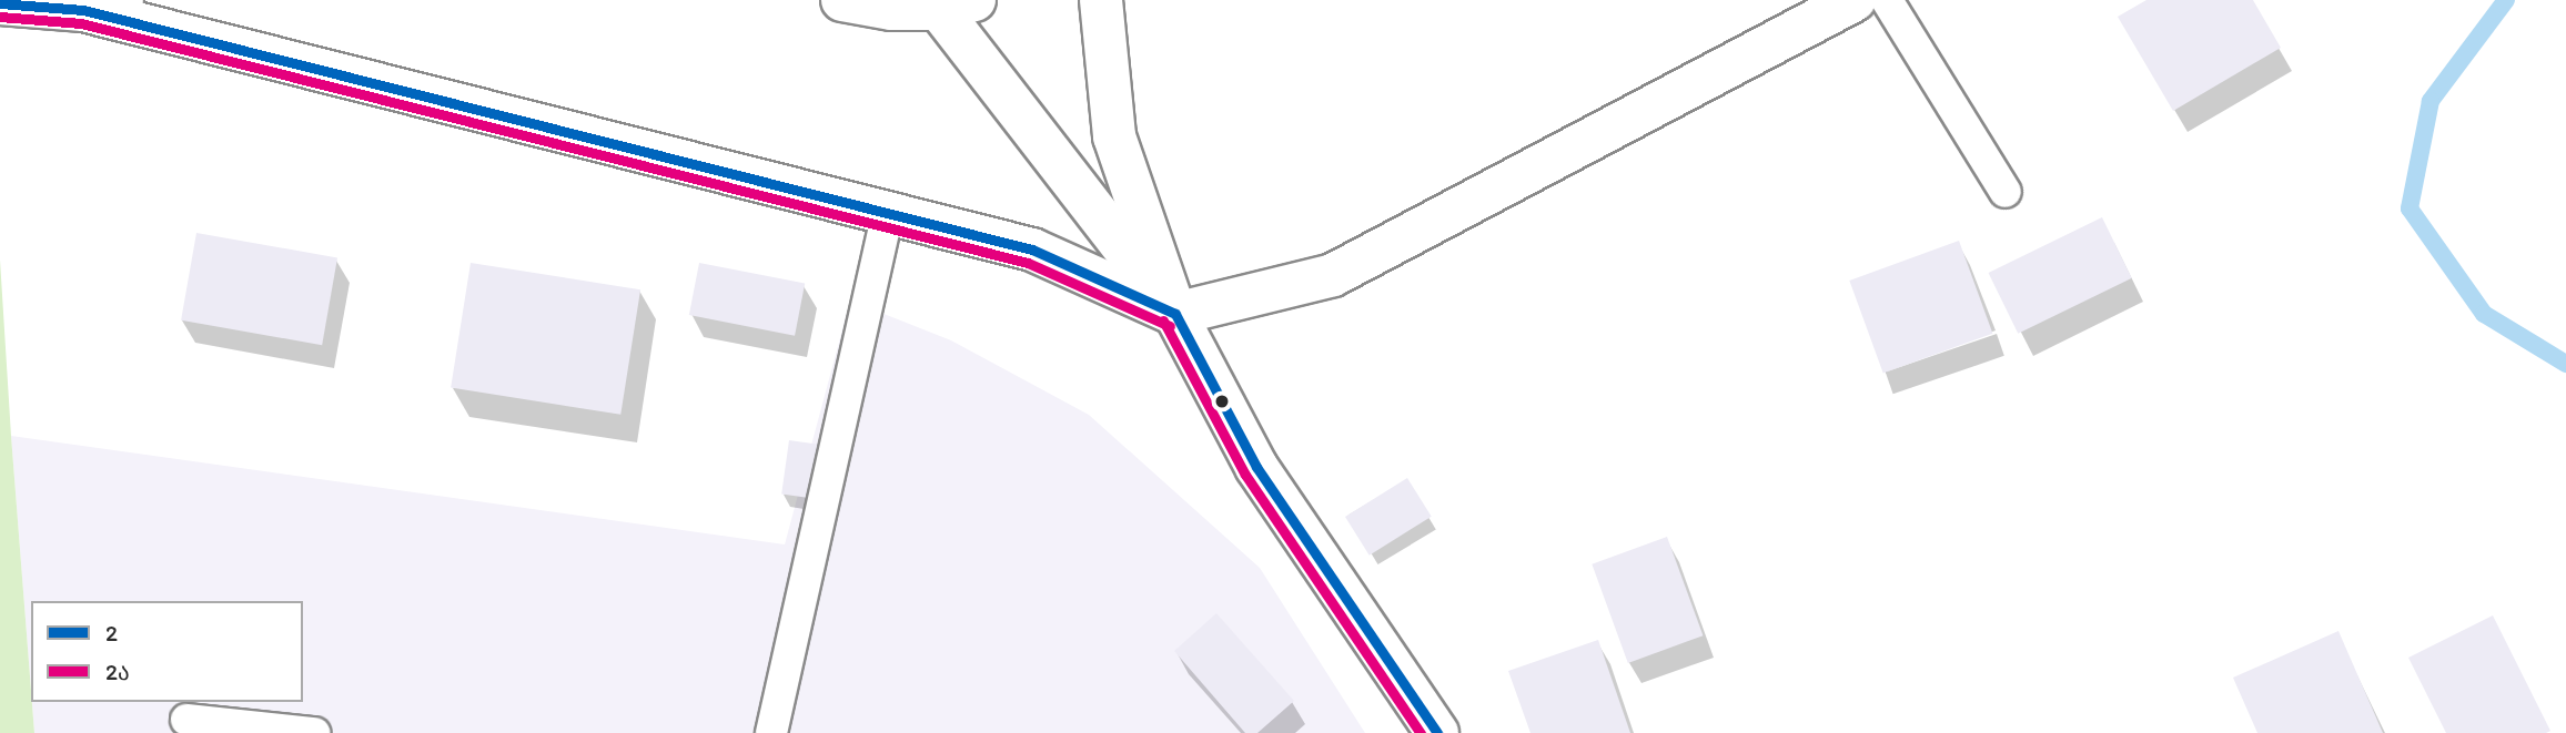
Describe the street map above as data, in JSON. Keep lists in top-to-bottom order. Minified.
{"lines":["transit line 2","transit line 2ა"],"legend":["2","2ა"]}
